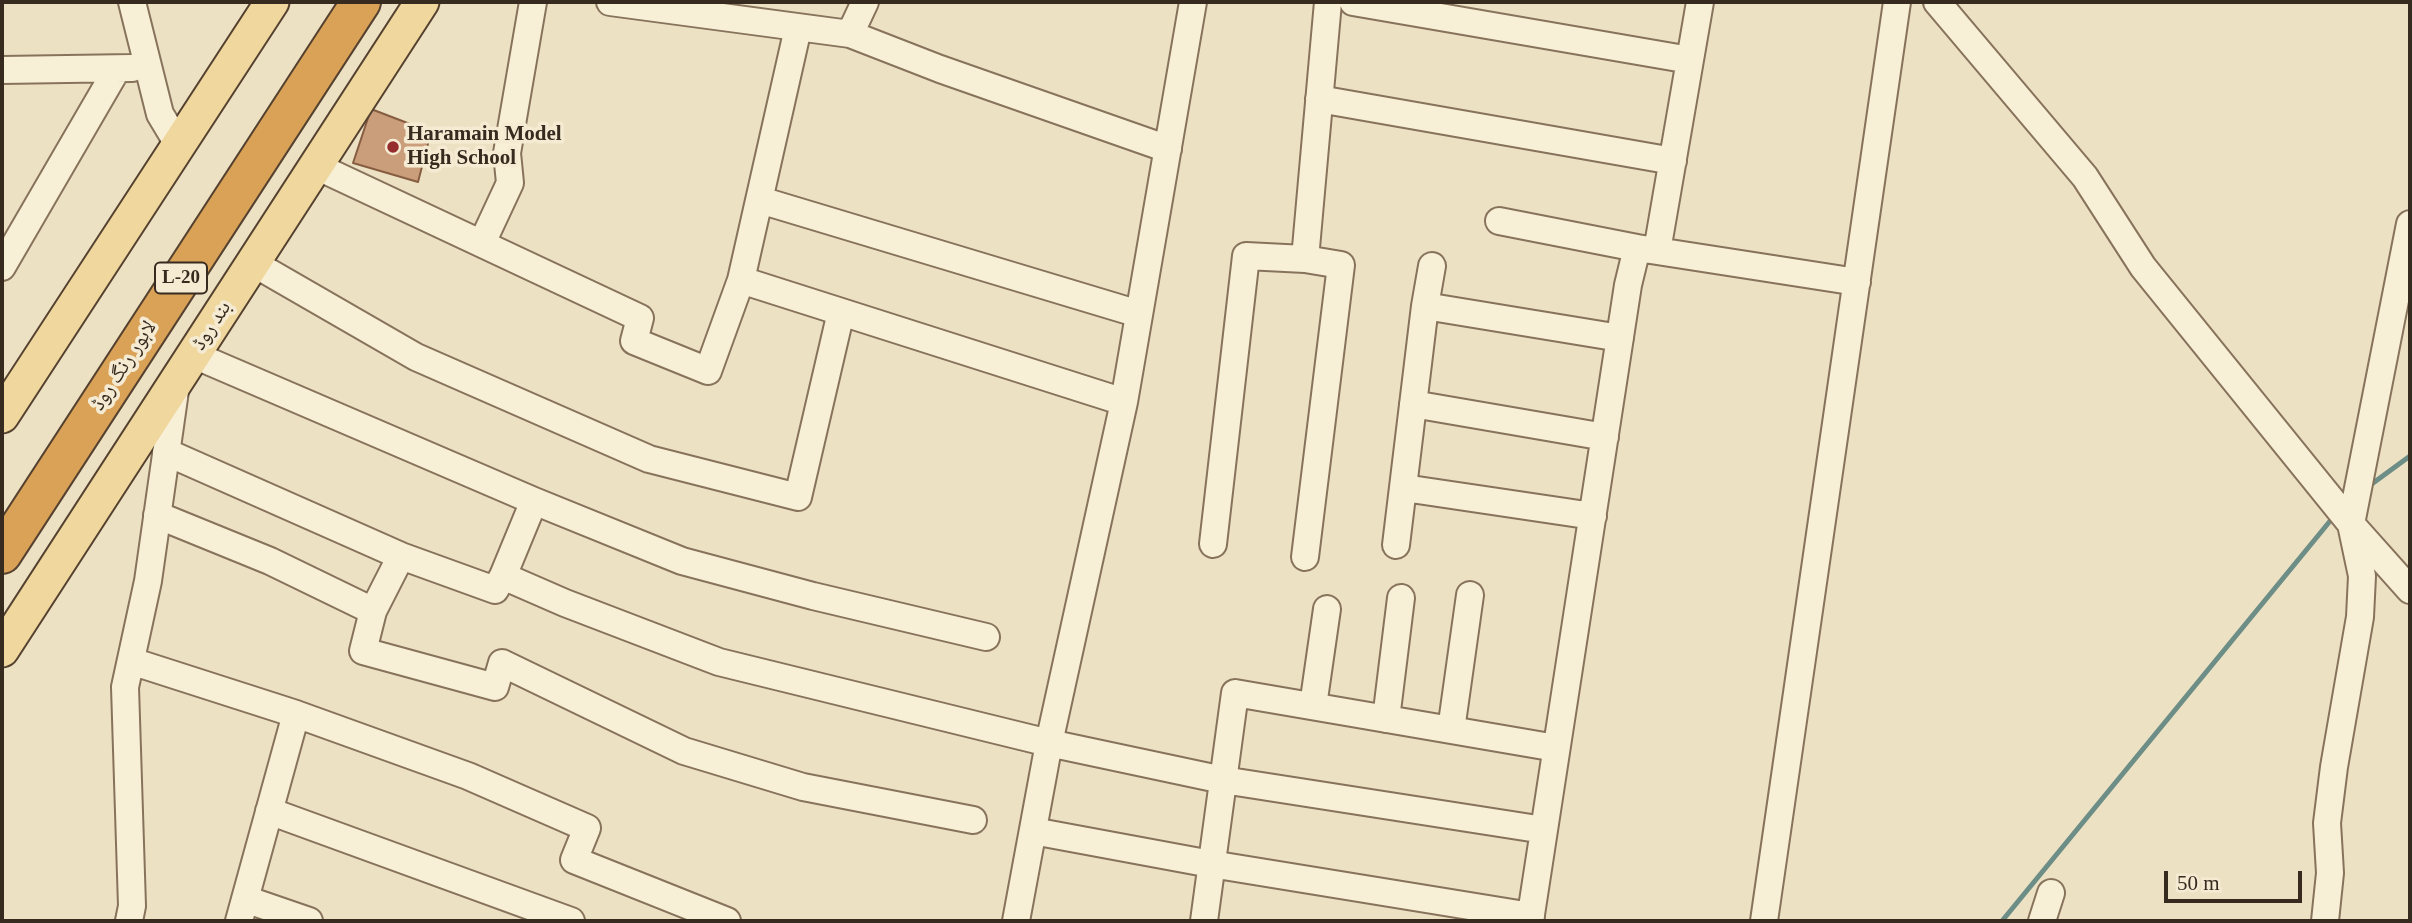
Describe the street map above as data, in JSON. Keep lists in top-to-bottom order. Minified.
{"streets":{"highway":["L-20","لاہور رنگ روڈ"],"main road":["بند روڈ"]},"places":["Haramain Model High School"],"scale_bar":"50 m"}
